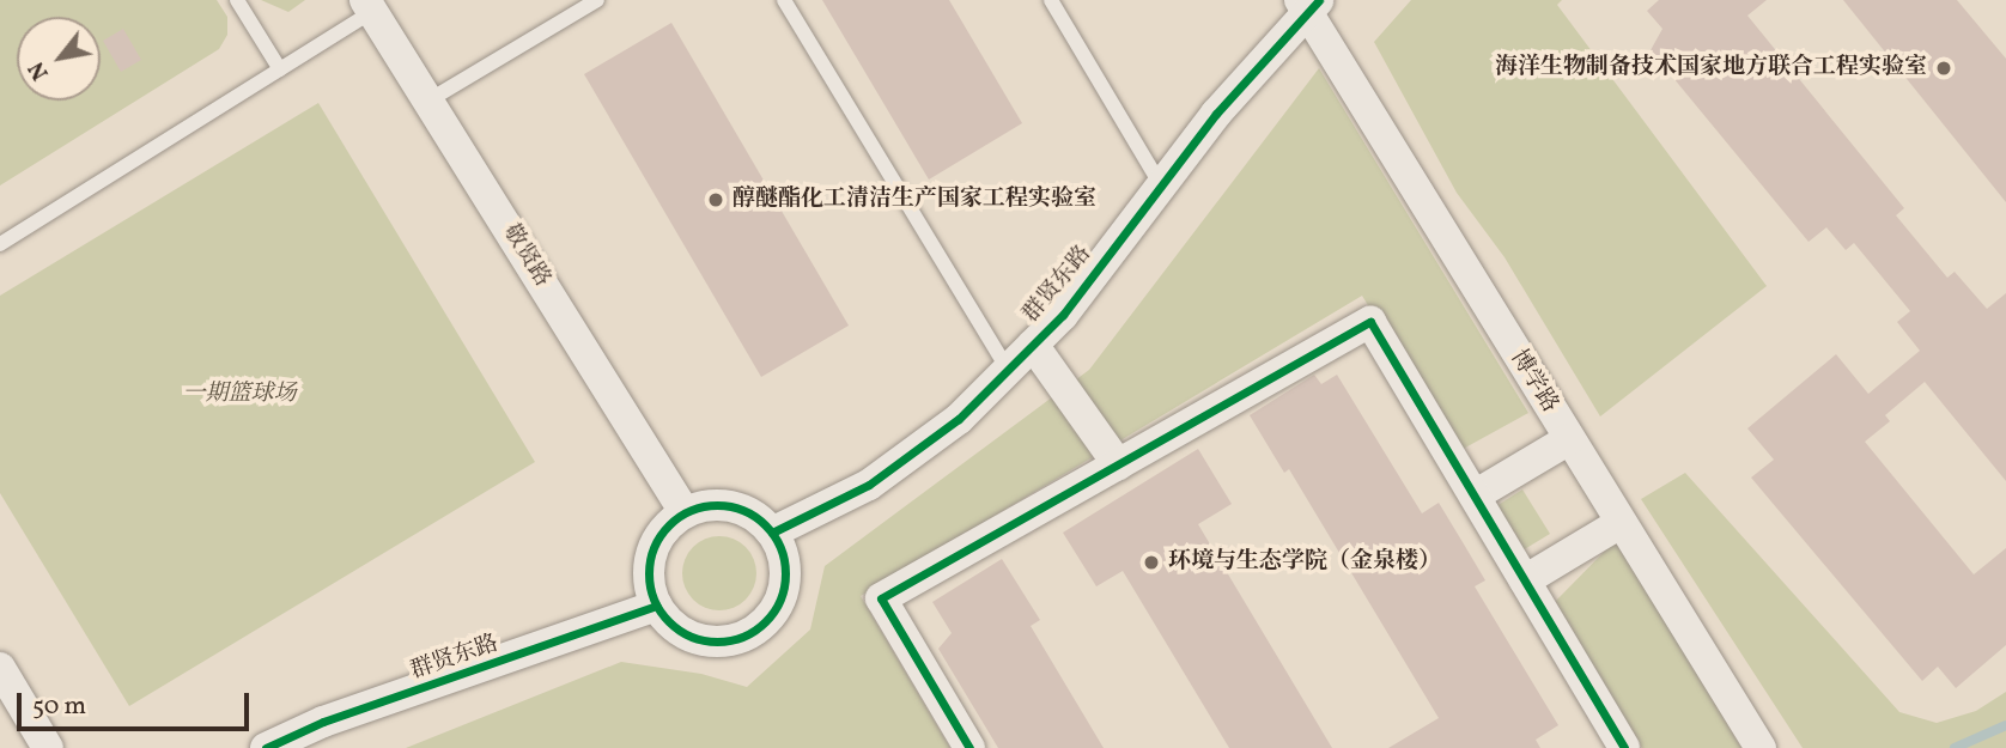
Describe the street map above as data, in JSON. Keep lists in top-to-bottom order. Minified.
{"streets":{"street":["敬贤路","群贤东路","博学路"]},"crossings":[["敬贤路","群贤东路"],["群贤东路","博学路"]],"parks":["一期篮球场"],"places":["海洋生物制备技术国家地方联合工程实验室","醇醚酯化工清洁生产国家工程实验室","环境与生态学院（金泉楼）"],"scale_bar":"50 m","north":"bottom left"}
